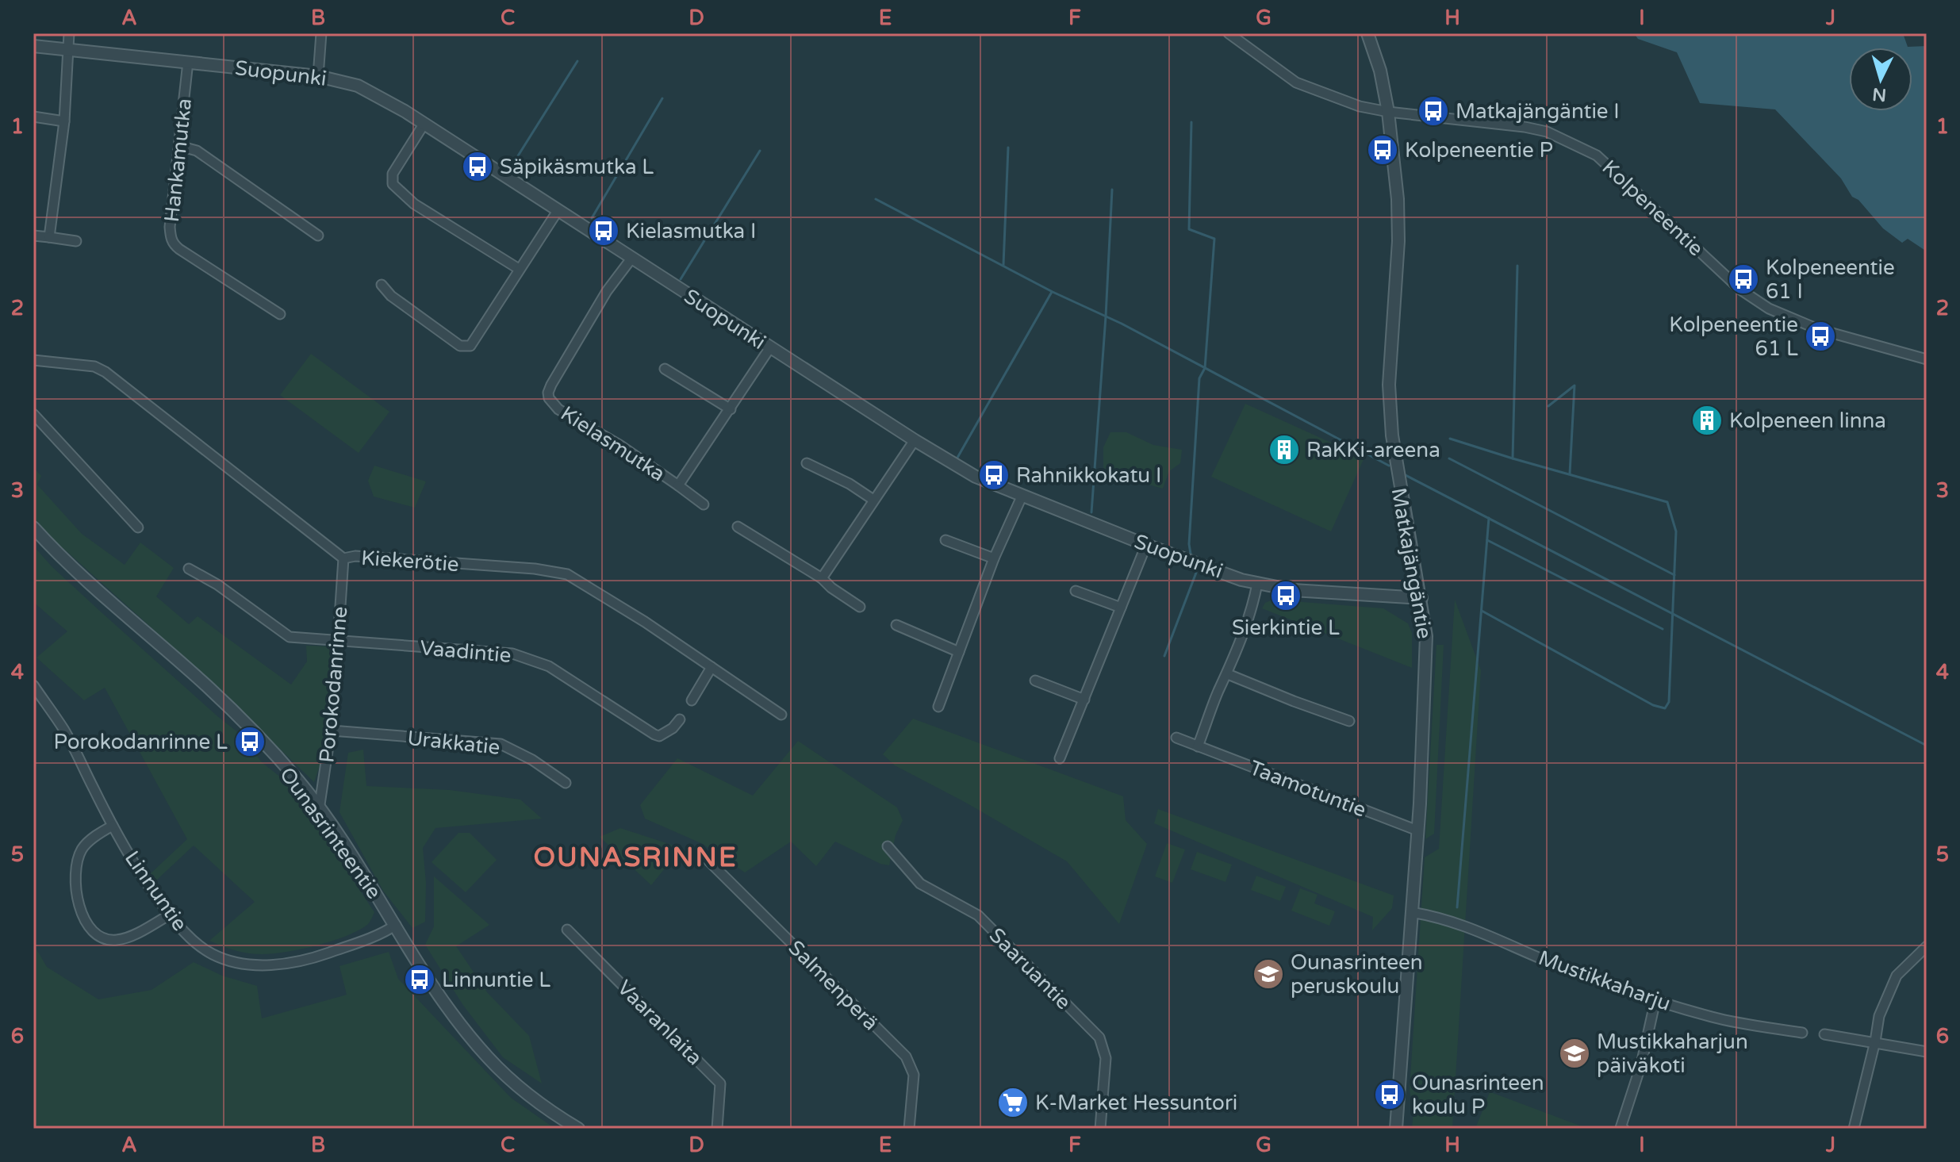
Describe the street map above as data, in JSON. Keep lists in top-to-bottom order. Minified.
{"streets":{"street":["Suopunki","Hankamutka","Kolpeneentie","Kielasmutka","Kiekerötie","Matkajängäntie","Vaadintie","Porokodanrinne","Urakkatie","Taamotuntie","Ounasrinteentie","Linnuntie","Saaruantie","Mustikkaharju","Salmenperä","Vaaranlaita"]},"crossings":[["Suopunki","Hankamutka"],["Suopunki","Kielasmutka"],["Suopunki","Matkajängäntie"],["Kolpeneentie","Matkajängäntie"],["Kiekerötie","Porokodanrinne"],["Matkajängäntie","Taamotuntie"],["Matkajängäntie","Mustikkaharju"],["Vaadintie","Porokodanrinne"],["Porokodanrinne","Urakkatie"],["Porokodanrinne","Ounasrinteentie"],["Ounasrinteentie","Linnuntie"]],"districts":["OUNASRINNE"],"places":{"bus stop":["Matkajängäntie I","Kolpeneentie P","Säpikäsmutka L","Kielasmutka I","Kolpeneentie 61 I","Kolpeneentie 61 L","Rahnikkokatu I","Sierkintie L","Porokodanrinne L","Linnuntie L","Ounasrinteen koulu P"],"building":["Kolpeneen linna","RaKKi-areena"],"school or university":["Ounasrinteen peruskoulu","Mustikkaharjun päiväkoti"],"supermarket":["K-Market Hessuntori"]},"north":"bottom","grid":{"columns":["A","B","C","D","E","F","G","H","I","J"],"rows":["1","2","3","4","5","6"]}}
